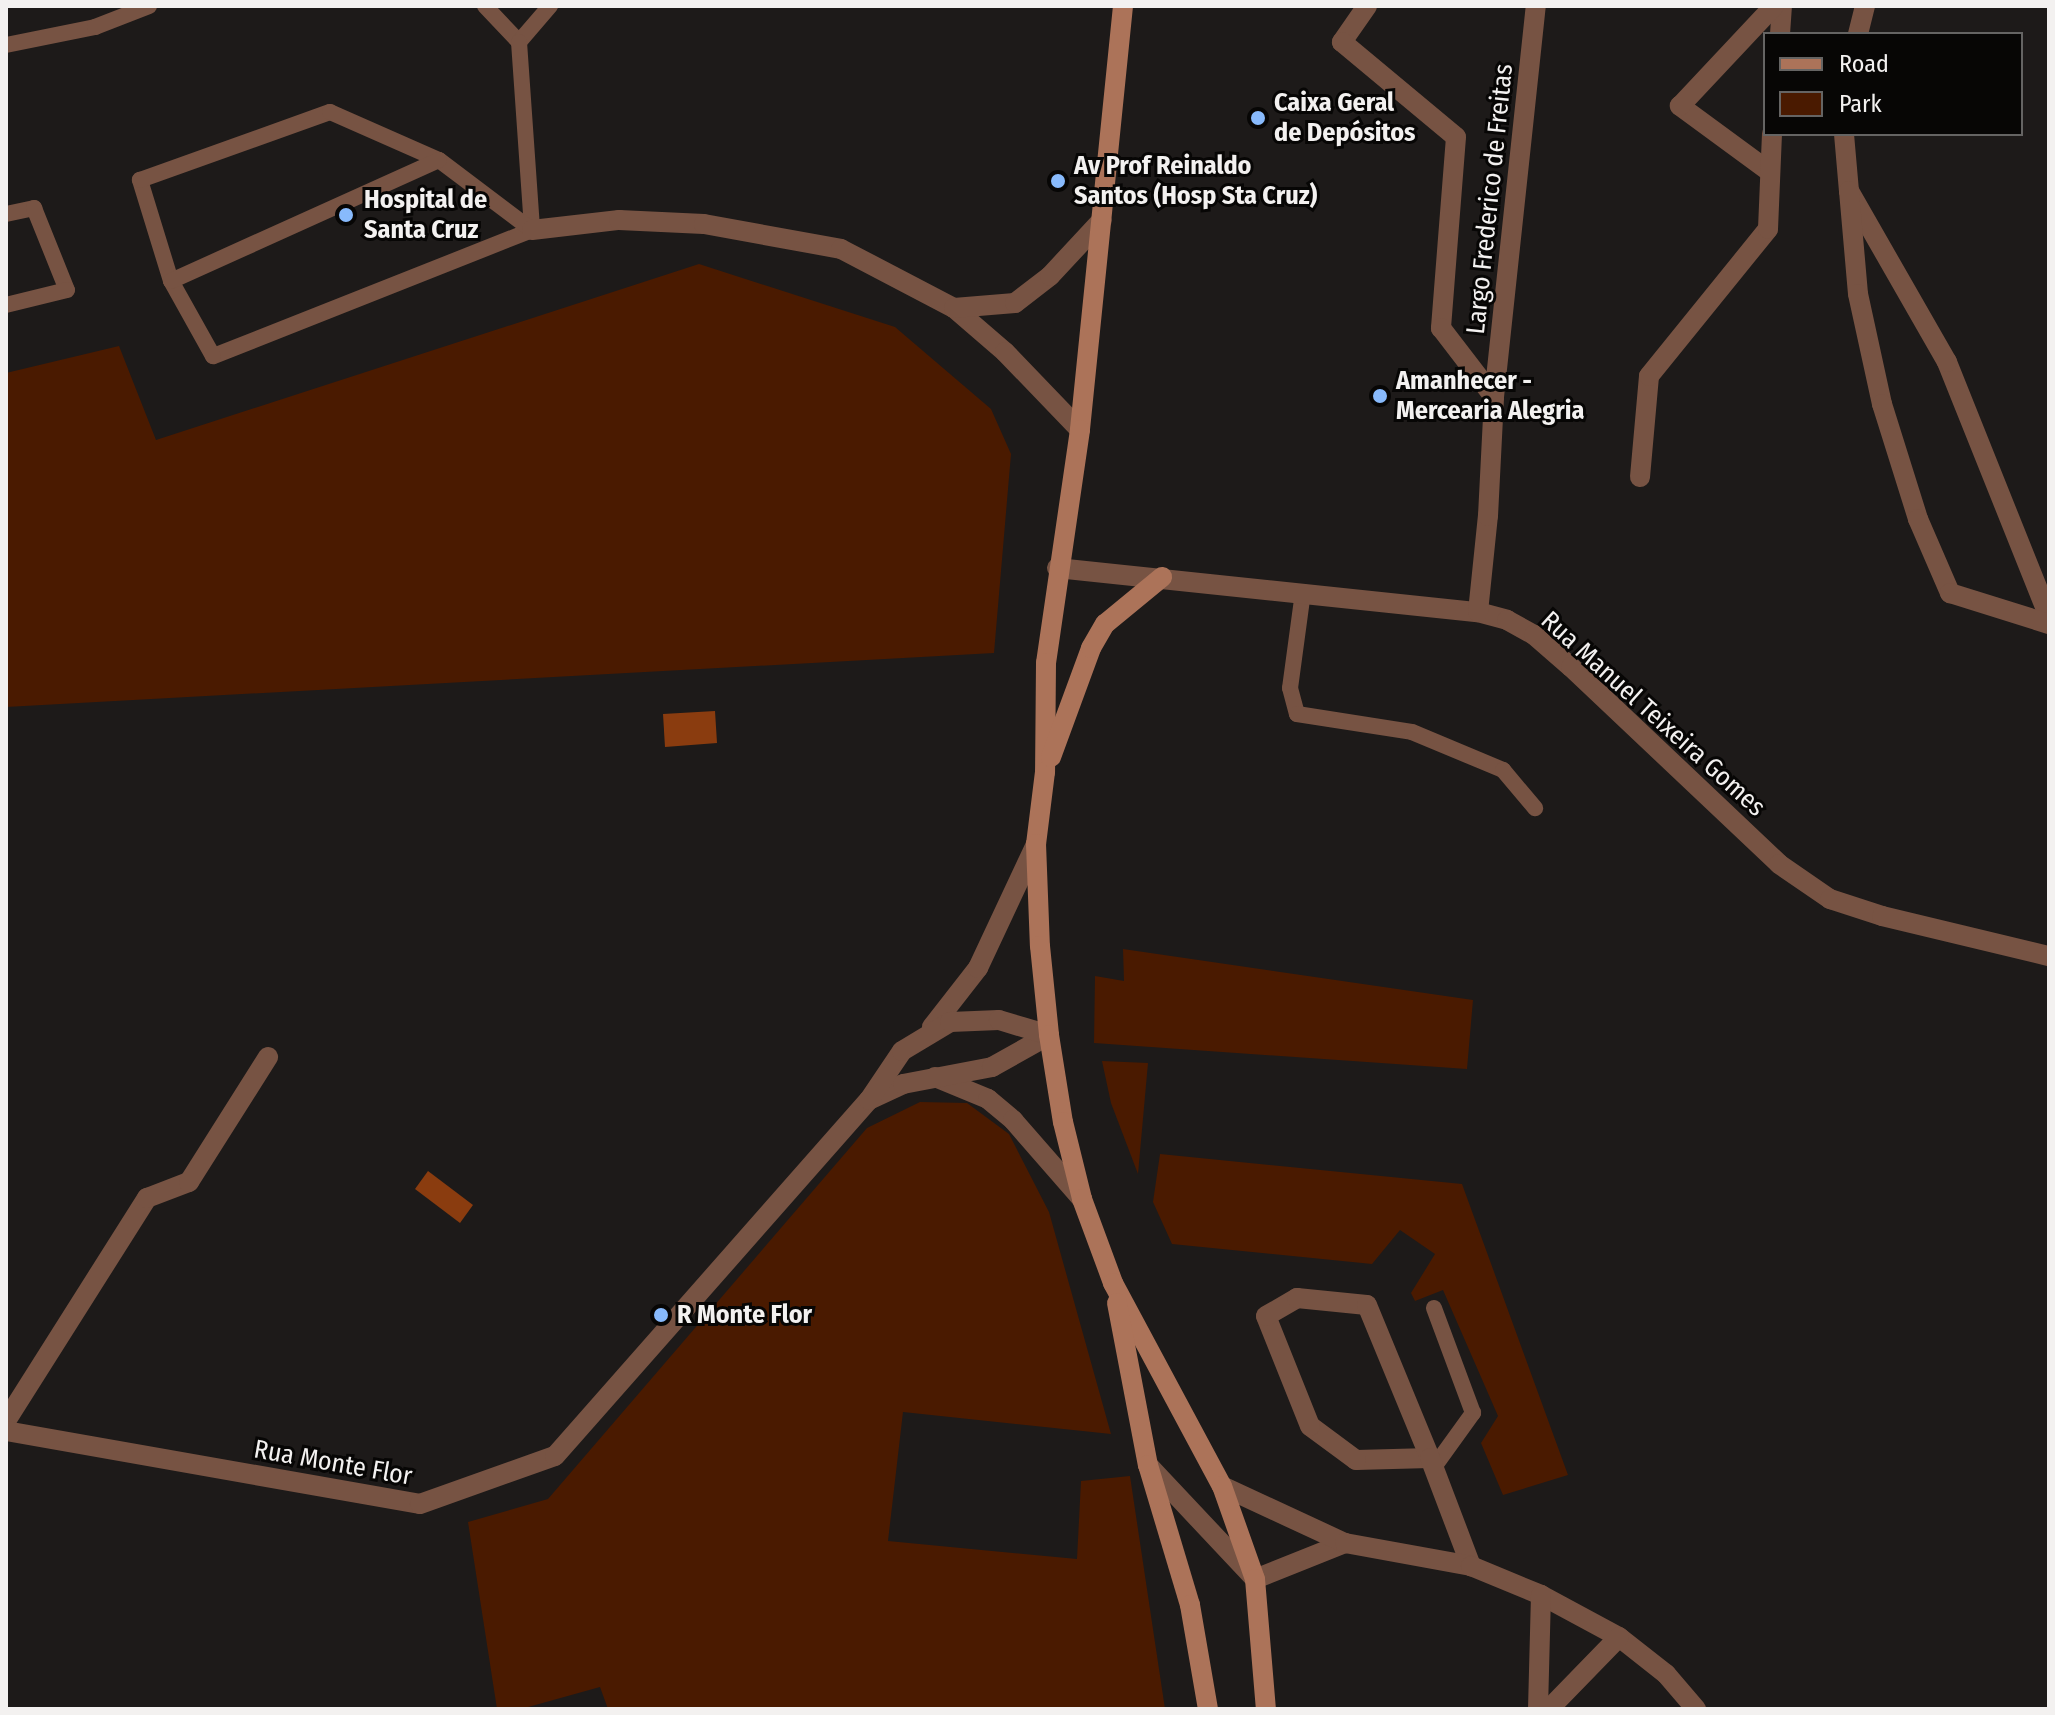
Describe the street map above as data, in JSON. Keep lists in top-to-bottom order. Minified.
{"streets":{"street":["Largo Frederico de Freitas","Rua Manuel Teixeira Gomes","Rua Monte Flor"]},"crossings":[["Largo Frederico de Freitas","Rua Manuel Teixeira Gomes"]],"places":["Caixa Geral de Depósitos","Av Prof Reinaldo Santos (Hosp Sta Cruz)","Hospital de Santa Cruz","Amanhecer - Mercearia Alegria","R Monte Flor"],"legend":["Road","Park"]}
